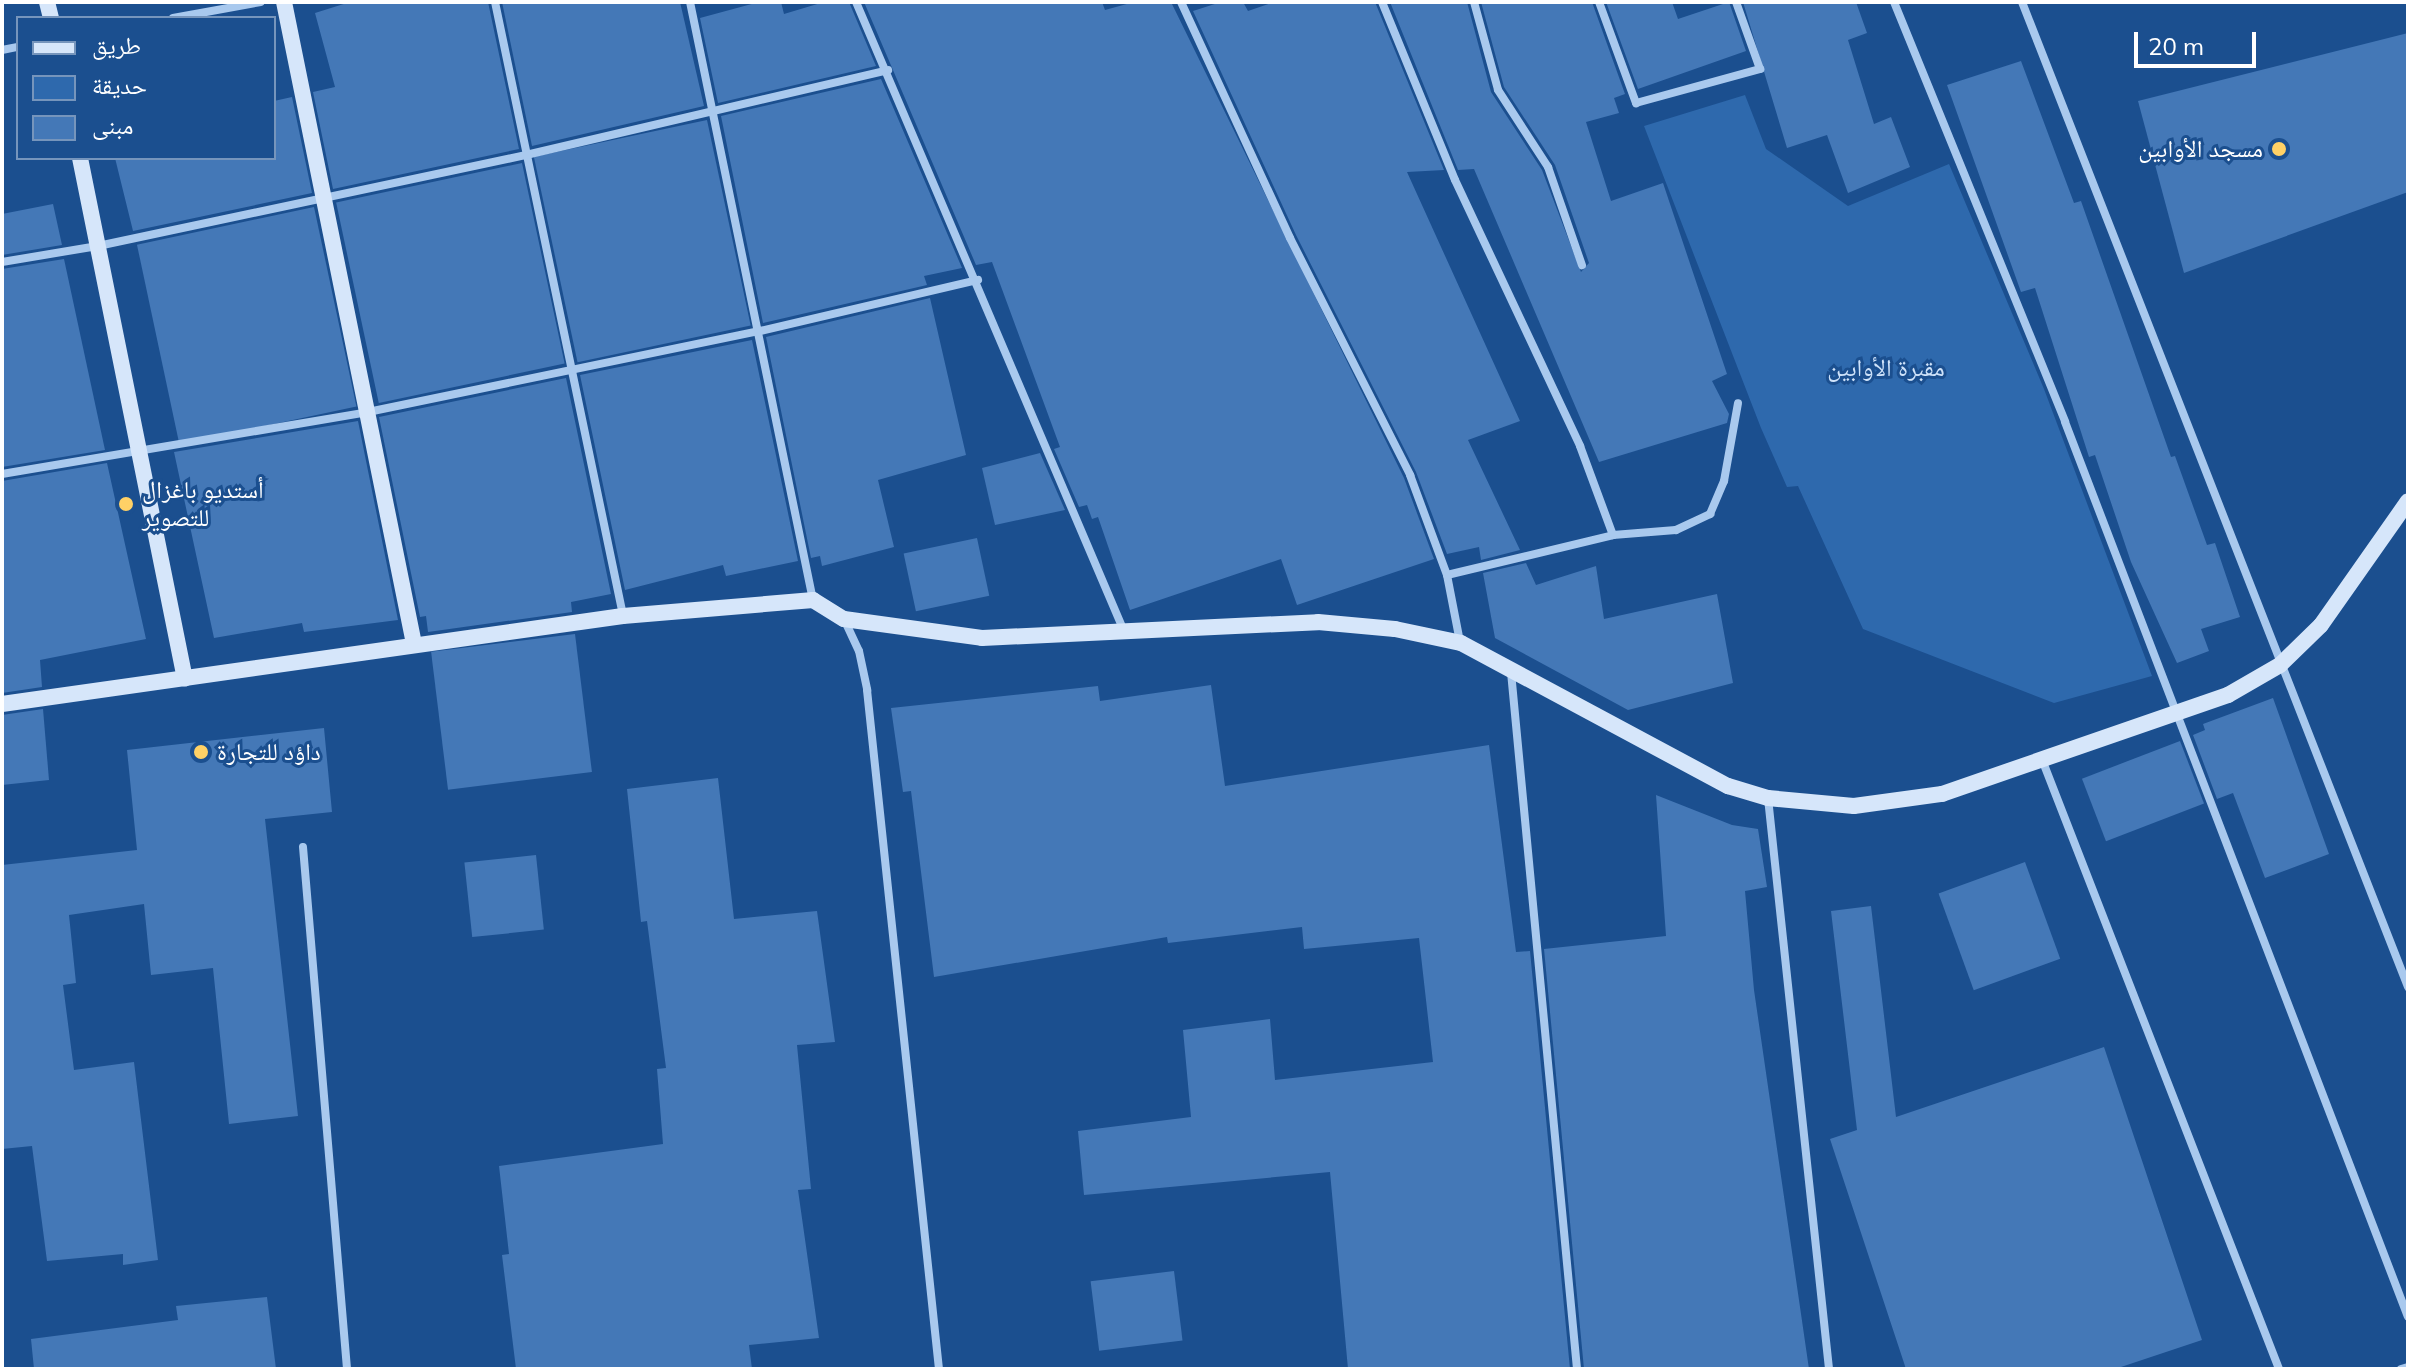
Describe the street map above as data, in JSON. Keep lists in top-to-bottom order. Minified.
{"parks":["مقبرة الأوابين"],"places":["مسجد الأوابين","أستديو باغزال للتصوير","داؤد للتجارة"],"legend":["طريق","حديقة","مبنى"],"scale_bar":"20 m"}
